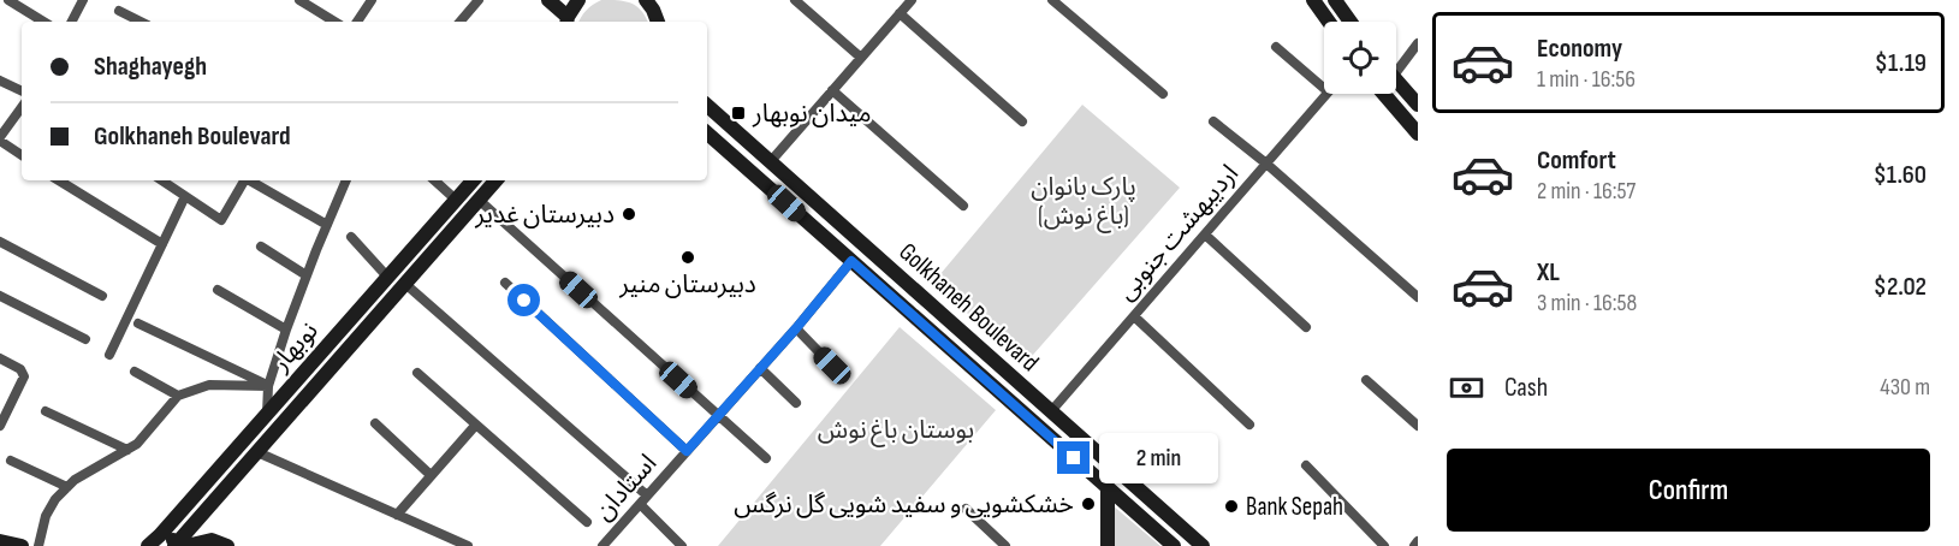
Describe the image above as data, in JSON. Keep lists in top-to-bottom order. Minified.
{"streets":{"main road":["Golkhaneh Boulevard","نوبهار"],"street":["اردیبهشت جنوبی","استادان"]},"crossings":[["اردیبهشت جنوبی","Golkhaneh Boulevard"],["Golkhaneh Boulevard","استادان"]],"parks":["پارک بانوان (باغ نوش)","بوستان باغ نوش"],"places":{"transit":["میدان نوبهار"],"other":["دبیرستان غدیر","دبیرستان منیر","خشکشویی و سفید شویی گل نرگس","Bank Sepah"]},"page":{"list":[{"name":"Economy","note":"1 min · 16:56","value":"$1.19"},{"name":"Comfort","note":"2 min · 16:57","value":"$1.60"},{"name":"XL","note":"3 min · 16:58","value":"$2.02"}],"banner":["Shaghayegh","Golkhaneh Boulevard"],"pay":["Cash","430 m"],"bubble":"2 min","buttons":"Confirm"}}
